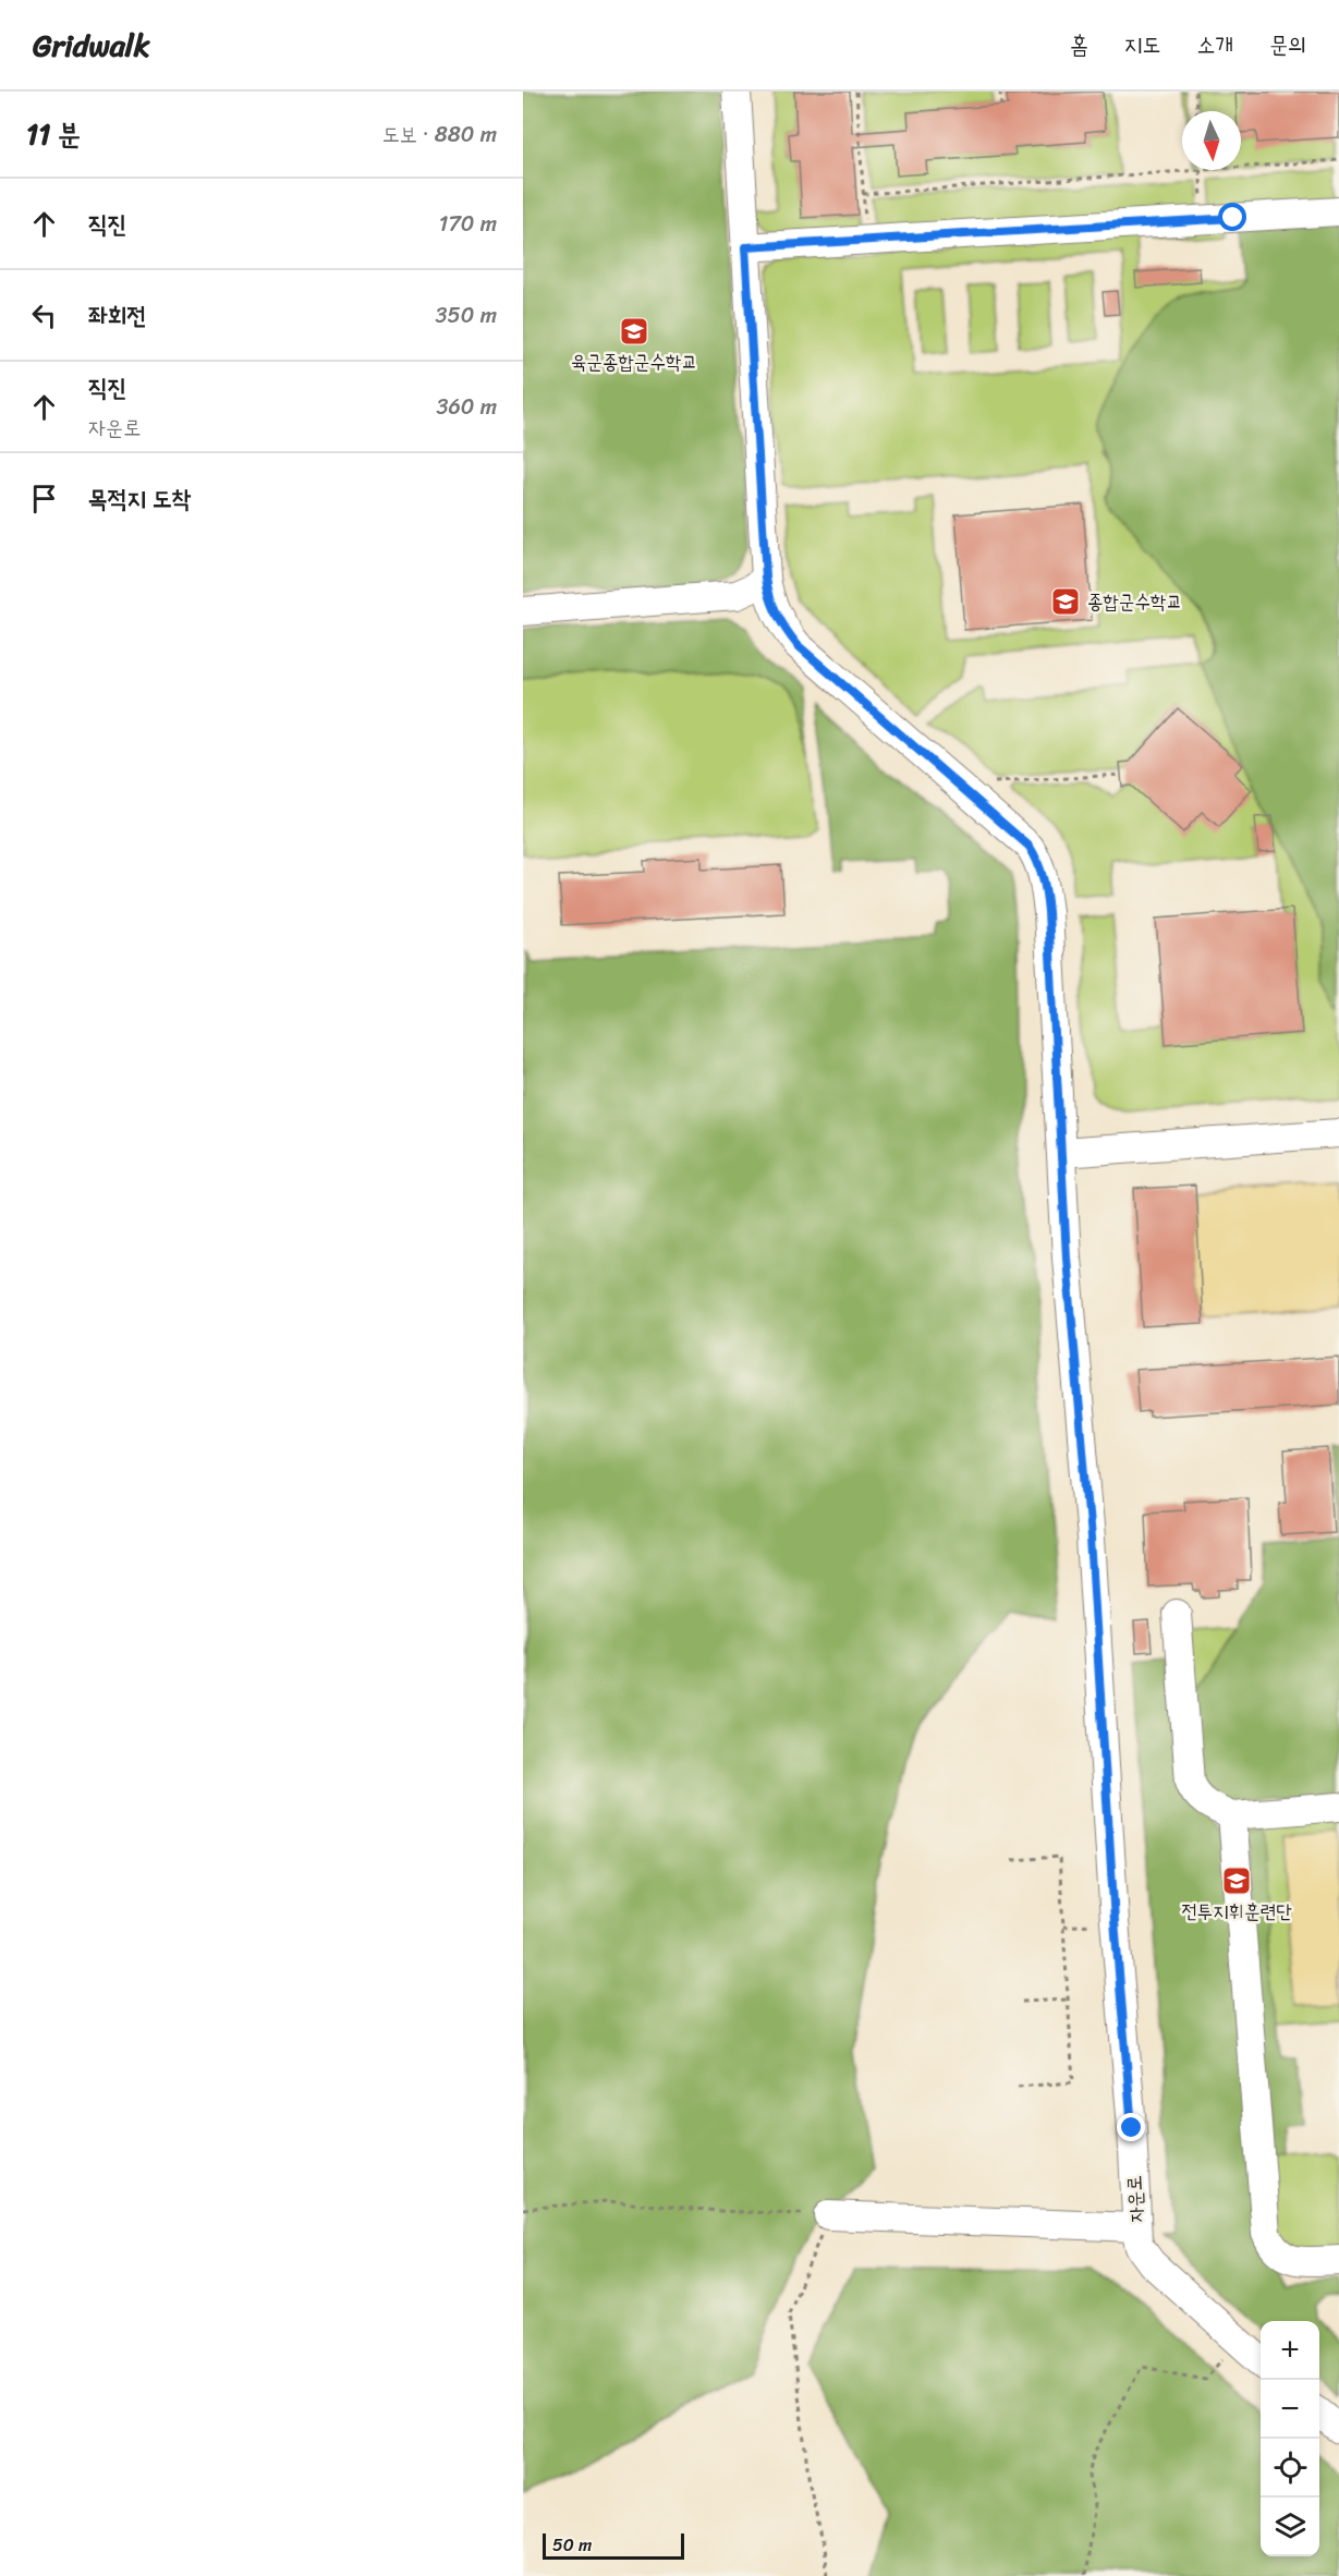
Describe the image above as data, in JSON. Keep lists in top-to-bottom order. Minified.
{"streets":{"street":["자운로"]},"places":{"school or university":["육군종합군수학교","종합군수학교","전투지휘훈련단"]},"scale_bar":"50 m","north":"bottom","page":{"header":"Gridwalk","nav":["홈","지도","소개","문의"],"heading":["11 분","도보 · 880 m"],"list":[["직진","170 m"],["좌회전","350 m"],["직진","자운로","360 m"],"목적지 도착"],"map_buttons":["+","−"],"scale":"50 m"}}
